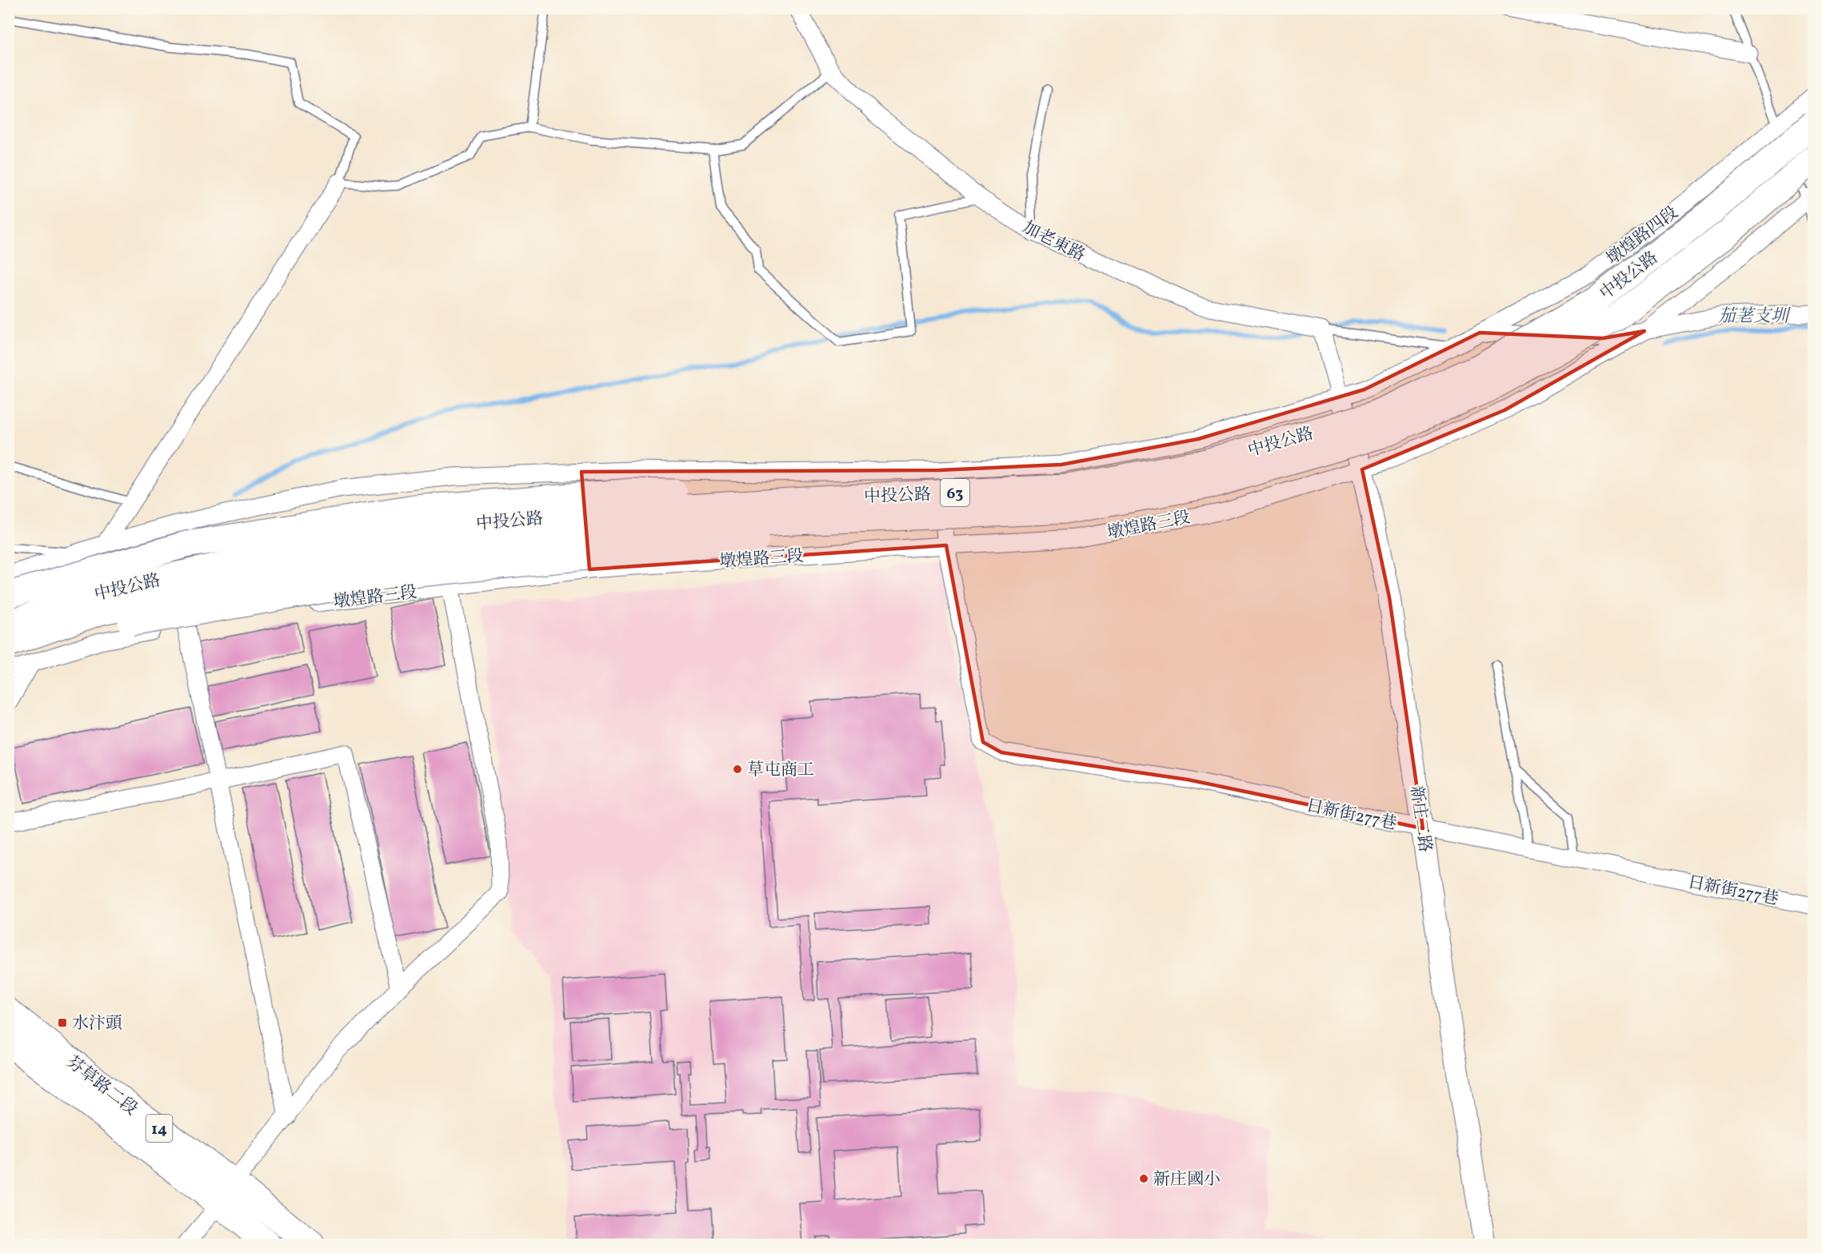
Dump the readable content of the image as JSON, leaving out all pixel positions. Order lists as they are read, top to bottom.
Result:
{
  "streets": {
    "main road": [
      "中投公路",
      "63",
      "芬草路二段",
      "14"
    ],
    "street": [
      "墩煌路四段",
      "加老東路",
      "墩煌路三段",
      "日新街277巷",
      "新庄二路"
    ]
  },
  "crossings": [
    ["墩煌路三段", "日新街277巷"],
    ["墩煌路三段", "新庄二路"],
    ["日新街277巷", "新庄二路"]
  ],
  "water": ["茄荖支圳"],
  "places": {
    "other": ["草屯商工", "新庄國小"],
    "transit": ["水汴頭"]
  }
}
